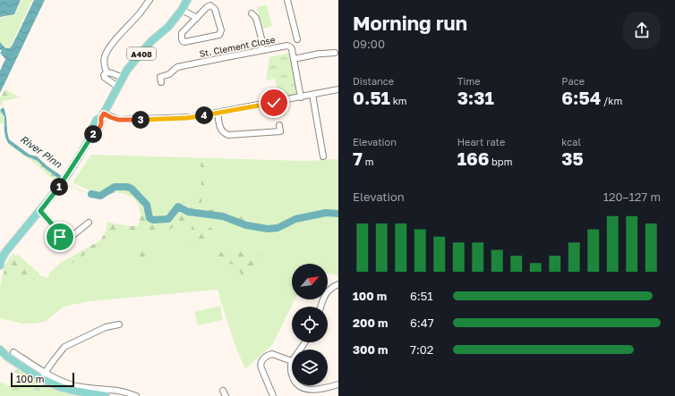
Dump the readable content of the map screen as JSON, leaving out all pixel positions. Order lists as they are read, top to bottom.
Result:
{
  "streets": {
    "main road": ["A408"],
    "street": ["St. Clement Close"]
  },
  "water": ["River Pinn"],
  "scale_bar": "100 m",
  "north": "top right",
  "page": {
    "heading": ["Morning run", "09:00"],
    "stats": [
      ["Distance", "0.51 km"],
      ["Time", "3:31"],
      ["Pace", "6:54 /km"],
      ["Elevation", "7 m"],
      ["Heart rate", "166 bpm"],
      ["kcal", "35"]
    ],
    "pins": [
      "4",
      "3",
      "2",
      "1"
    ],
    "chart": ["Elevation", "120–127 m"],
    "list": [
      {
        "name": "100 m",
        "note": "6:51"
      },
      {
        "name": "200 m",
        "note": "6:47"
      },
      {
        "name": "300 m",
        "note": "7:02"
      }
    ],
    "scale": "100 m"
  }
}
